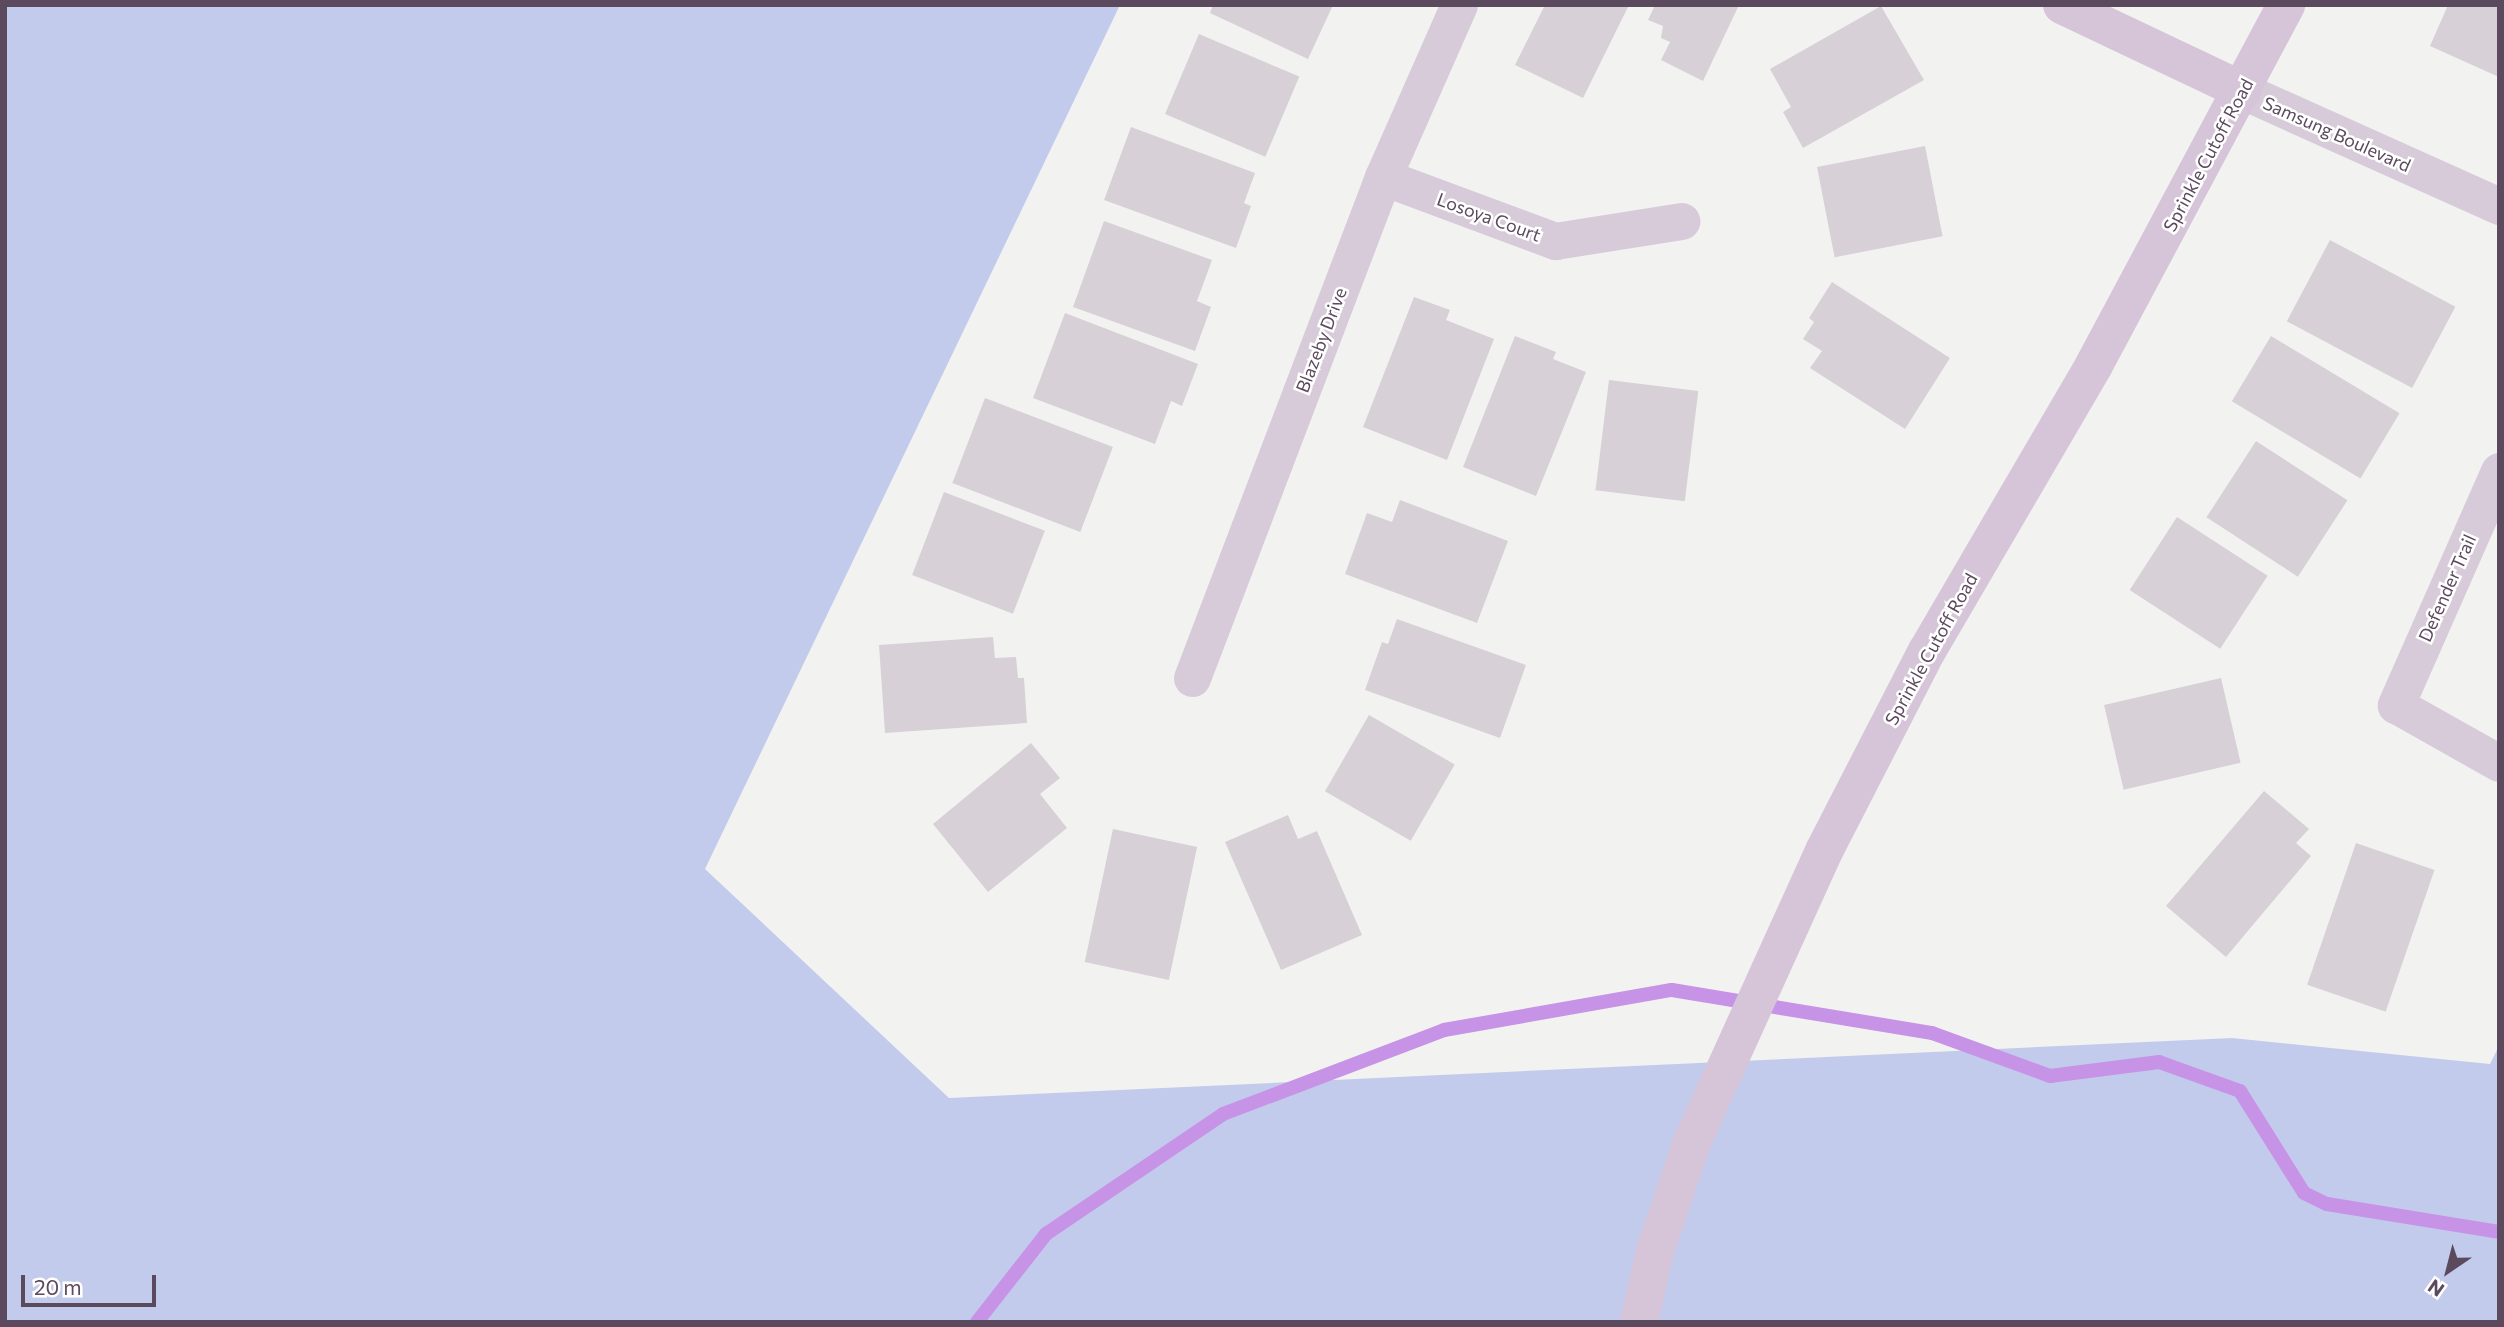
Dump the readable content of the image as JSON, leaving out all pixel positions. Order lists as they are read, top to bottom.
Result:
{
  "streets": {
    "street": [
      "Samsung Boulevard",
      "Sprinkle Cutoff Road",
      "Losoya Court",
      "Blazeby Drive",
      "Defender Trail"
    ]
  },
  "crossings": [
    ["Samsung Boulevard", "Sprinkle Cutoff Road"],
    ["Losoya Court", "Blazeby Drive"]
  ],
  "scale_bar": "20 m",
  "north": "bottom left"
}
